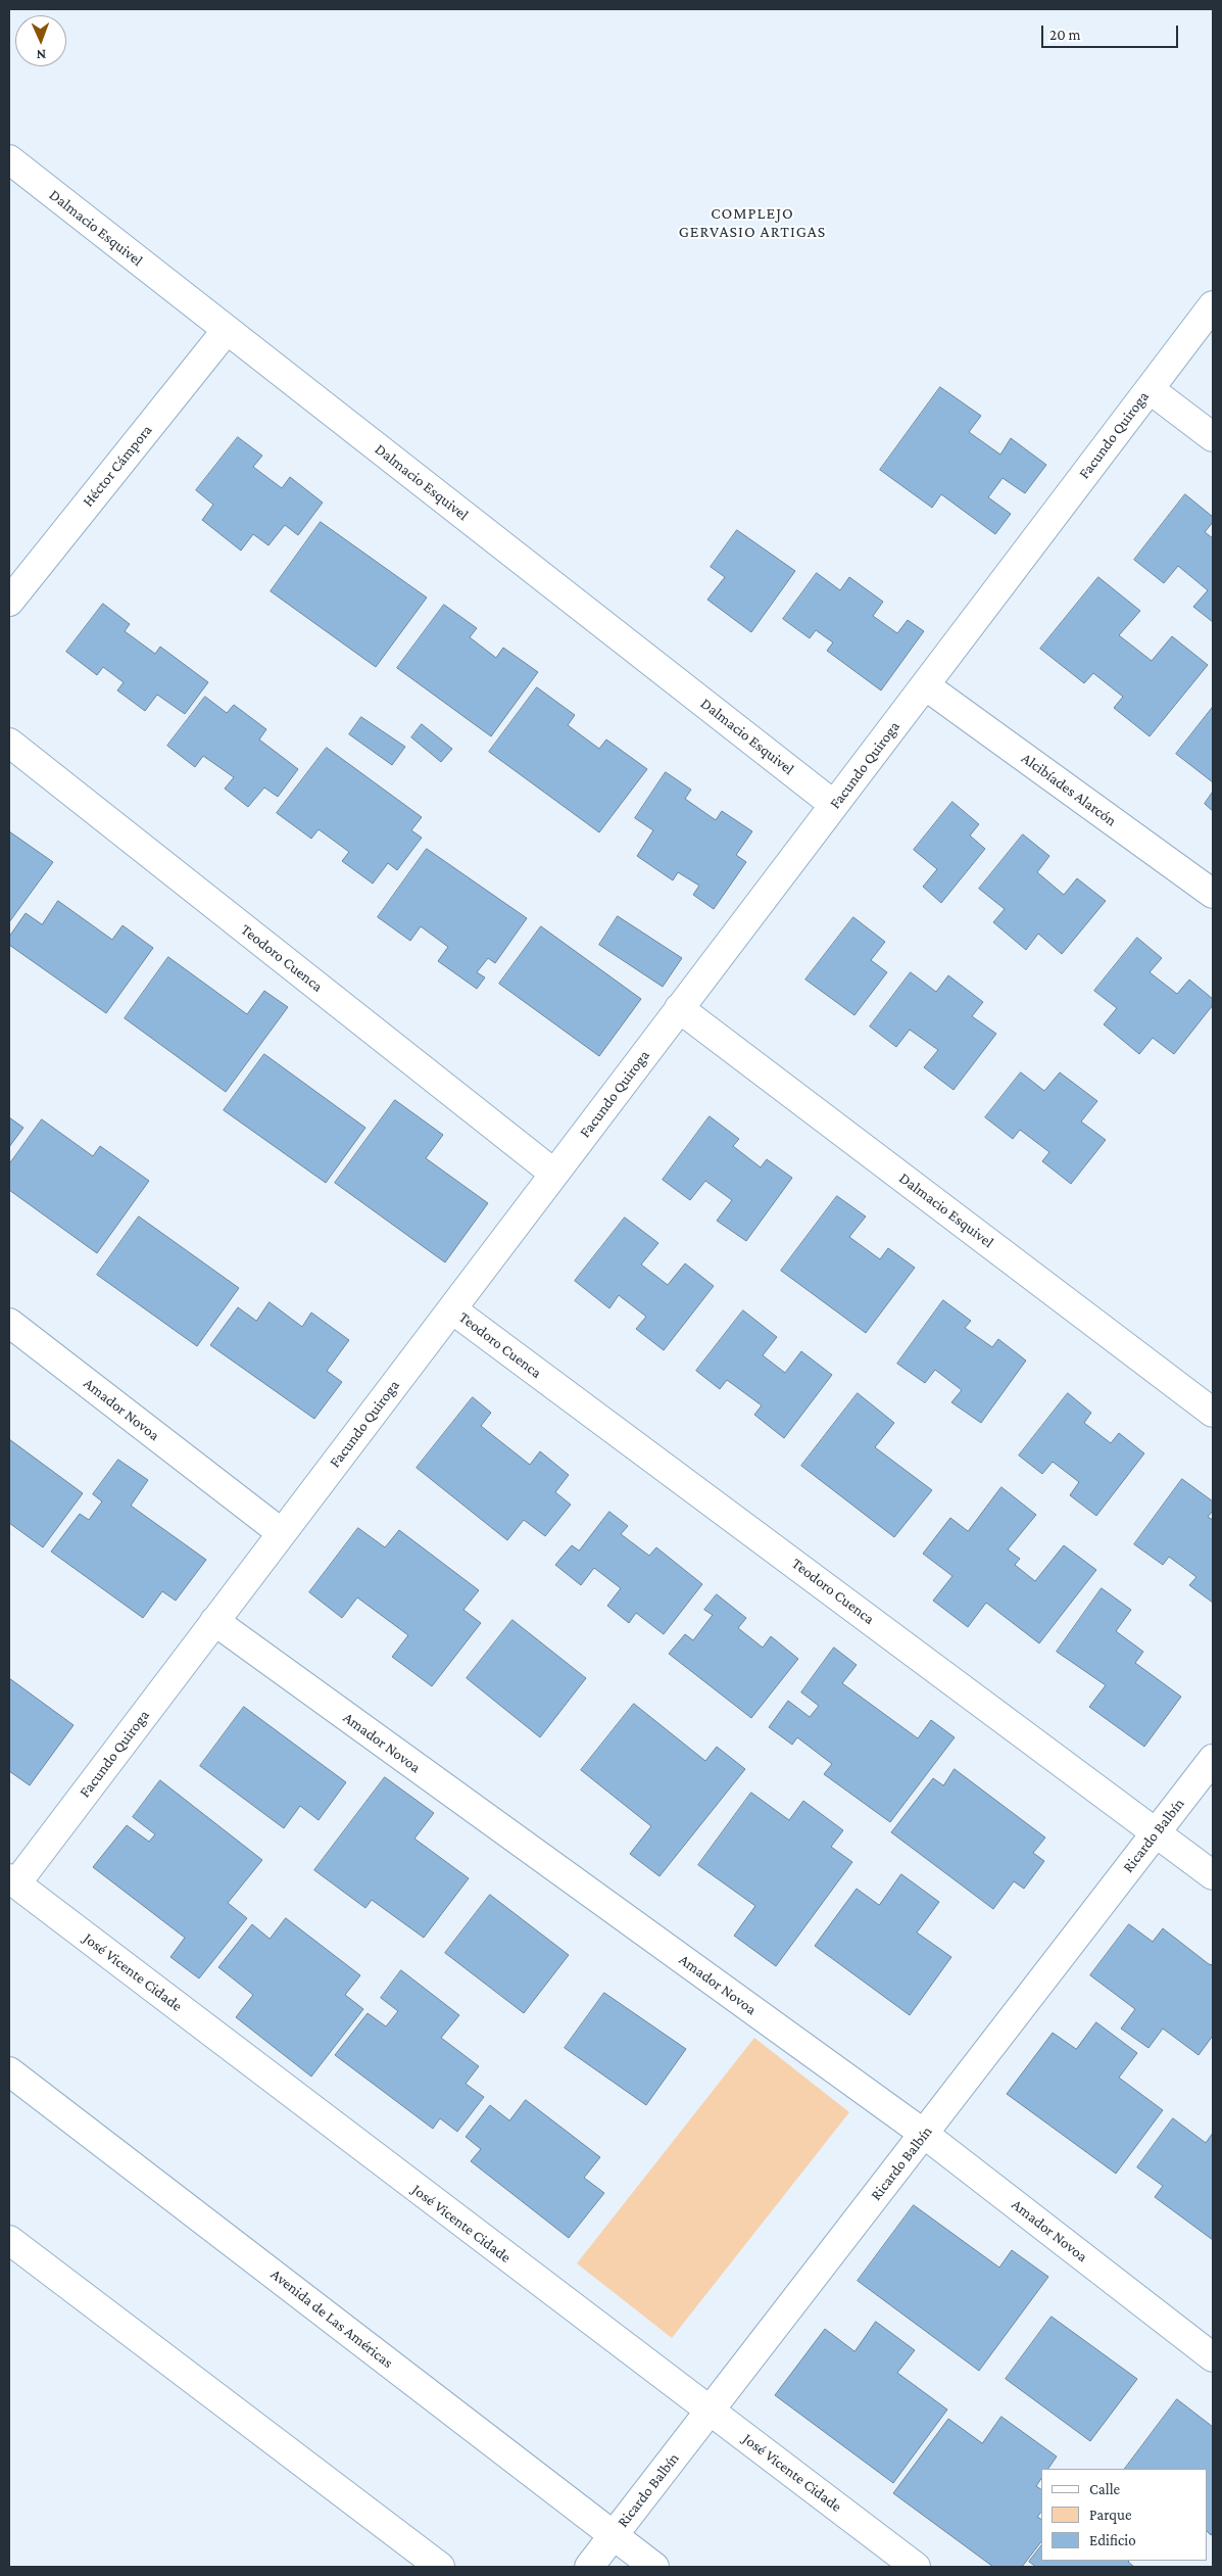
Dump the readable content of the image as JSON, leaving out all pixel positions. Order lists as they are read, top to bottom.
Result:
{
  "streets": {
    "street": [
      "Dalmacio Esquivel",
      "Facundo Quiroga",
      "Héctor Cámpora",
      "Alcibíades Alarcón",
      "Teodoro Cuenca",
      "Amador Novoa",
      "Ricardo Balbín",
      "José Vicente Cidade",
      "Avenida de Las Américas"
    ]
  },
  "crossings": [
    ["Dalmacio Esquivel", "Facundo Quiroga"],
    ["Dalmacio Esquivel", "Héctor Cámpora"],
    ["Facundo Quiroga", "Alcibíades Alarcón"],
    ["Facundo Quiroga", "Teodoro Cuenca"],
    ["Facundo Quiroga", "Amador Novoa"],
    ["Facundo Quiroga", "José Vicente Cidade"],
    ["Teodoro Cuenca", "Ricardo Balbín"],
    ["Amador Novoa", "Ricardo Balbín"],
    ["Ricardo Balbín", "José Vicente Cidade"],
    ["Ricardo Balbín", "Avenida de Las Américas"]
  ],
  "districts": ["COMPLEJO GERVASIO ARTIGAS"],
  "legend": ["Calle", "Parque", "Edificio"],
  "scale_bar": "20 m",
  "north": "bottom"
}
